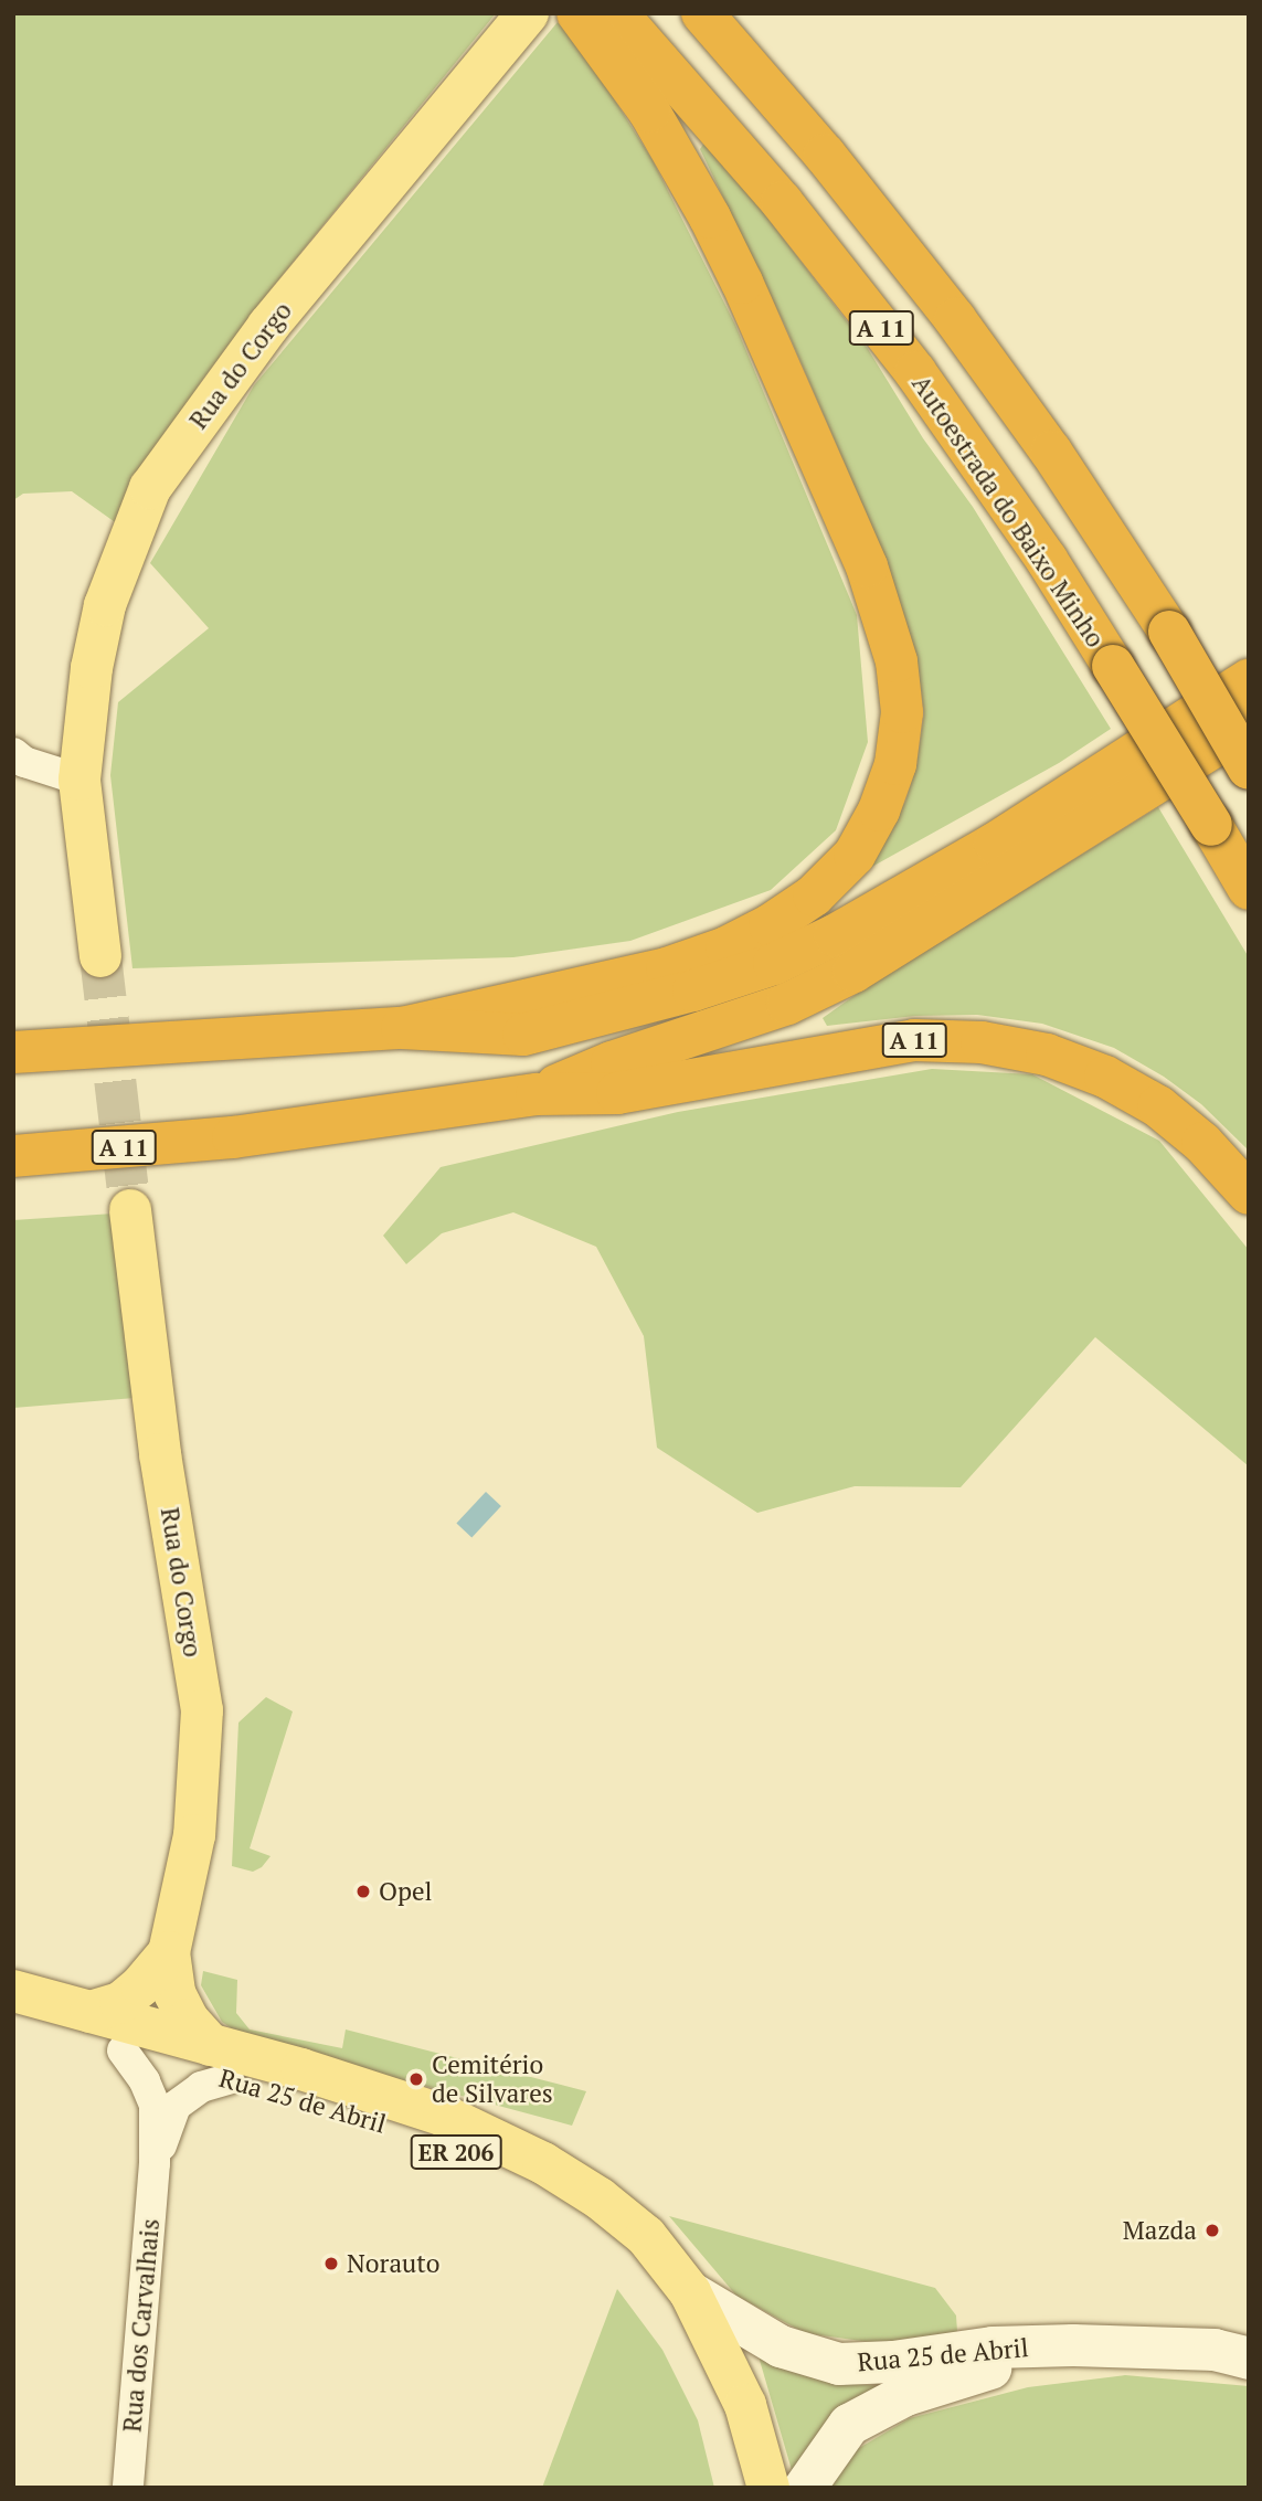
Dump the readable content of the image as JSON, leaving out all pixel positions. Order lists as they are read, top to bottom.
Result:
{
  "streets": {
    "highway": ["A 11", "Autoestrada do Baixo Minho"],
    "main road": ["Rua do Corgo", "Rua 25 de Abril", "ER 206"],
    "street": ["Rua dos Carvalhais"]
  },
  "crossings": [
    ["Rua do Corgo", "Rua 25 de Abril"],
    ["Rua do Corgo", "Rua dos Carvalhais"],
    ["Rua 25 de Abril", "Rua dos Carvalhais"]
  ],
  "places": [
    "Opel",
    "Cemitério de Silvares",
    "Mazda",
    "Norauto"
  ]
}
